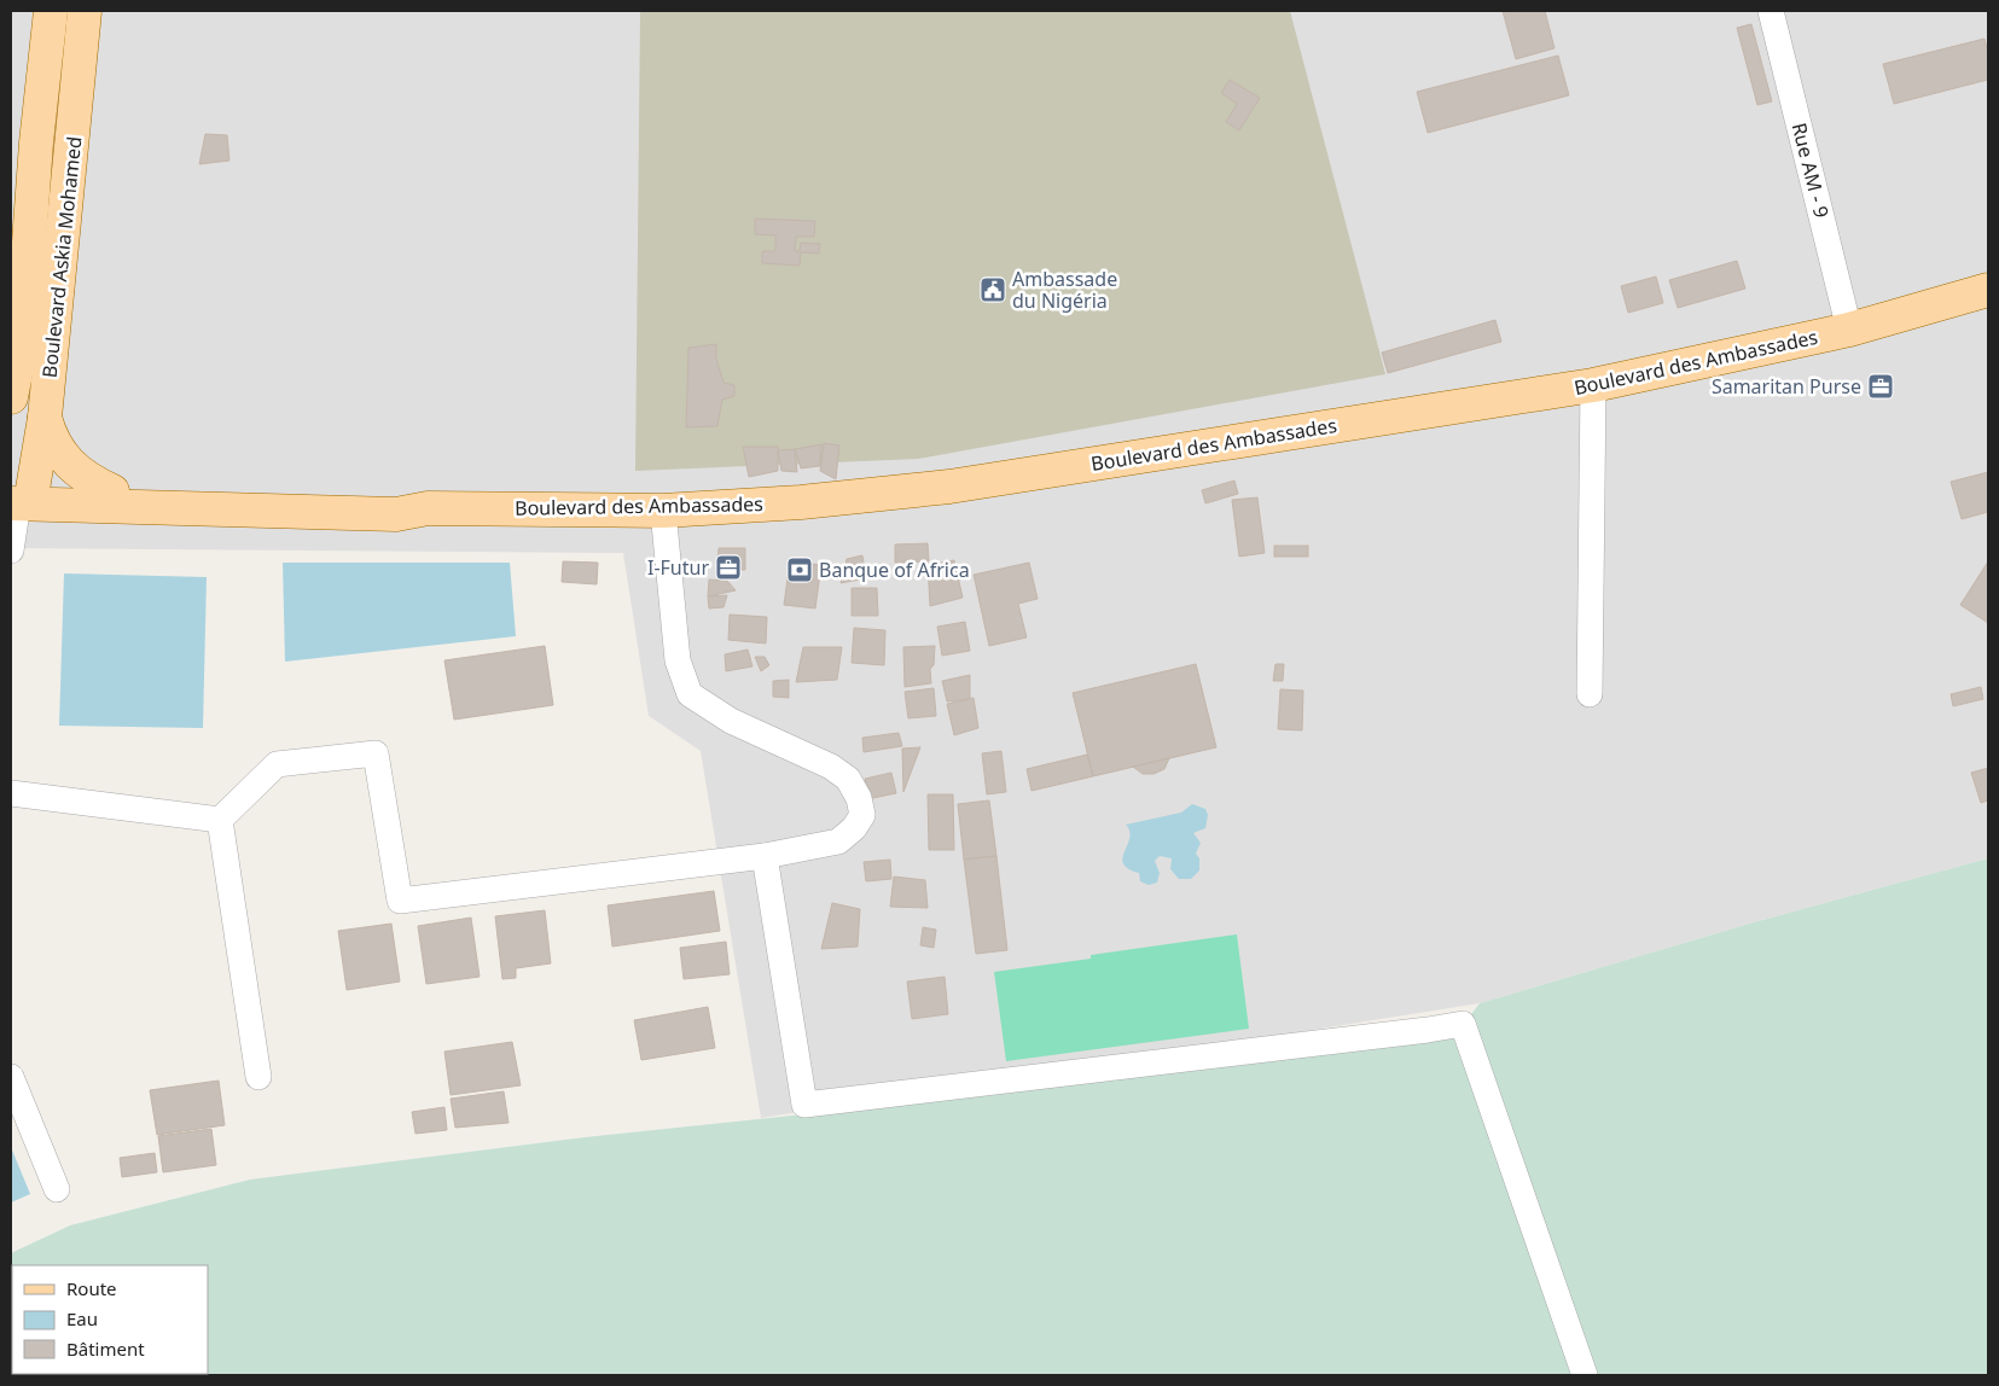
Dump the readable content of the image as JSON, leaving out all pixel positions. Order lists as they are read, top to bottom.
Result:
{
  "streets": {
    "main road": ["Boulevard Askia Mohamed", "Boulevard des Ambassades"],
    "street": ["Rue AM - 9"]
  },
  "crossings": [
    ["Rue AM - 9", "Boulevard des Ambassades"],
    ["Boulevard Askia Mohamed", "Boulevard des Ambassades"]
  ],
  "places": {
    "public building": ["Ambassade du Nigéria"],
    "office": ["Samaritan Purse", "I-Futur"],
    "bank": ["Banque of Africa"]
  },
  "legend": ["Route", "Eau", "Bâtiment"]
}
